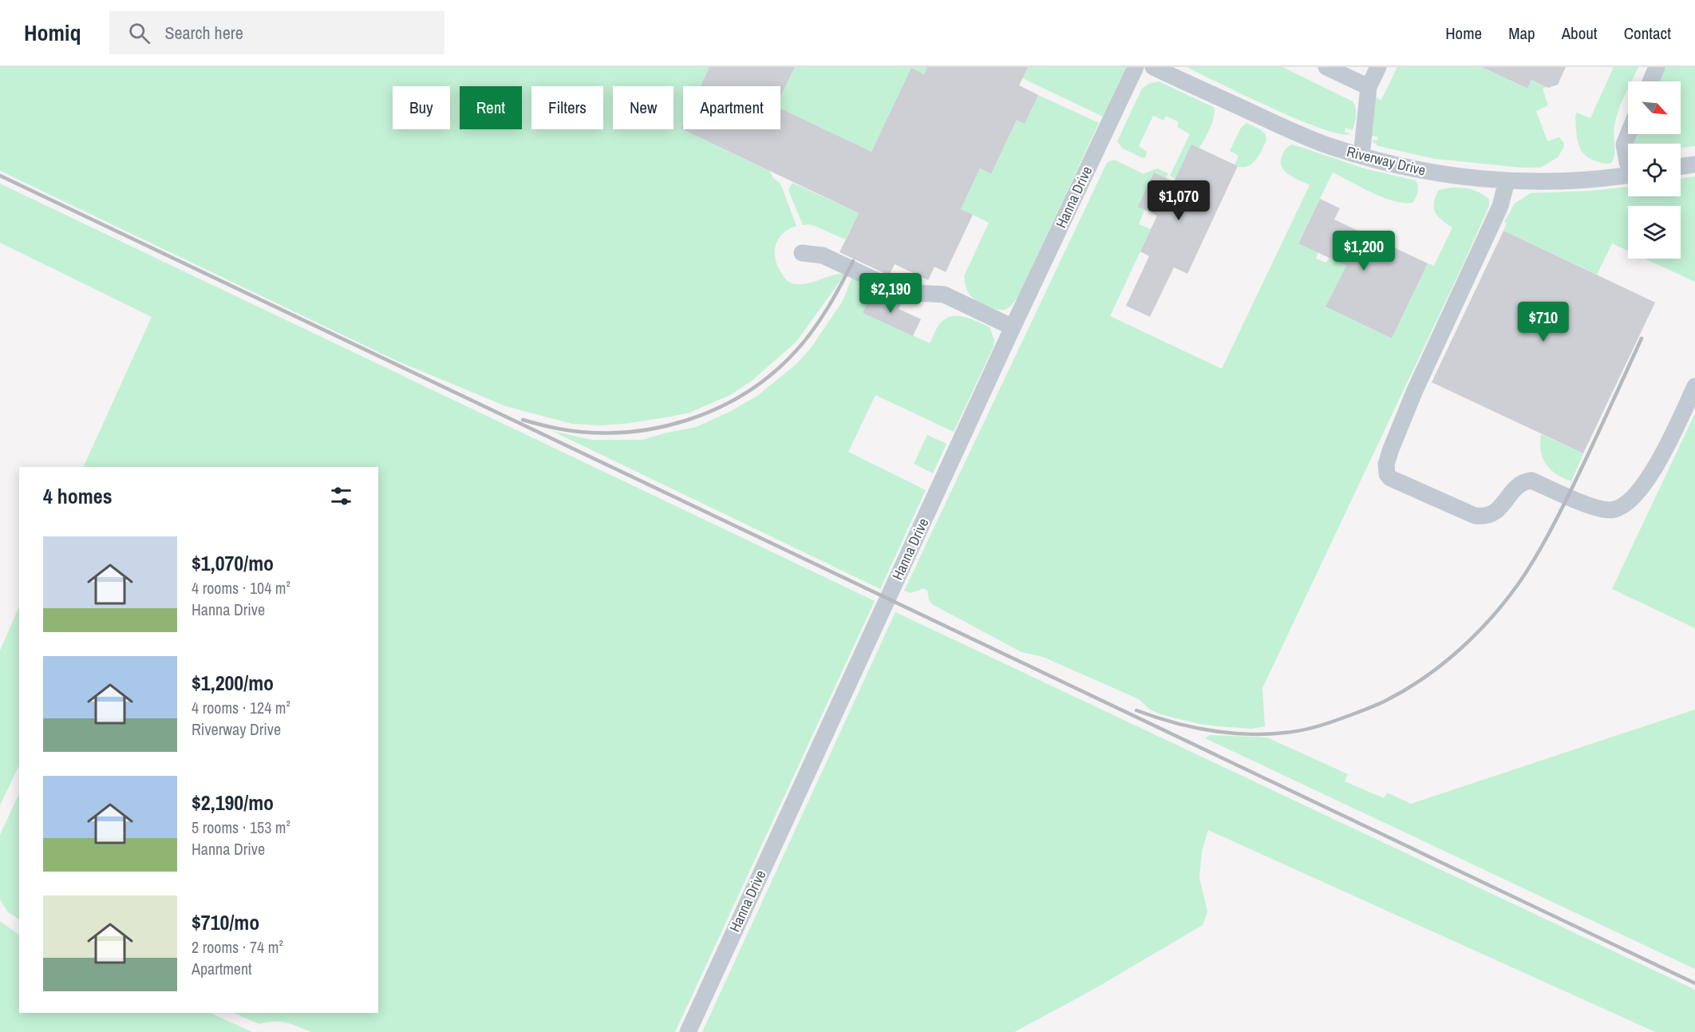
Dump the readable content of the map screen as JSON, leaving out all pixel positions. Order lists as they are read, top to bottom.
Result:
{
  "streets": {
    "street": ["Riverway Drive", "Hanna Drive"]
  },
  "north": "bottom right",
  "page": {
    "header": "Homiq",
    "search": "Search here",
    "nav": [
      "Home",
      "Map",
      "About",
      "Contact"
    ],
    "chip": [
      "Buy",
      "Rent",
      "Filters",
      "New",
      "Apartment"
    ],
    "price": [
      "$1,070",
      "$1,200",
      "$2,190",
      "$710"
    ],
    "heading": "4 homes",
    "list": [
      {
        "name": "$1,070/mo",
        "note": "4 rooms · 104 m² · Hanna Drive"
      },
      {
        "name": "$1,200/mo",
        "note": "4 rooms · 124 m² · Riverway Drive"
      },
      {
        "name": "$2,190/mo",
        "note": "5 rooms · 153 m² · Hanna Drive"
      },
      {
        "name": "$710/mo",
        "note": "2 rooms · 74 m² · Apartment"
      }
    ]
  }
}
